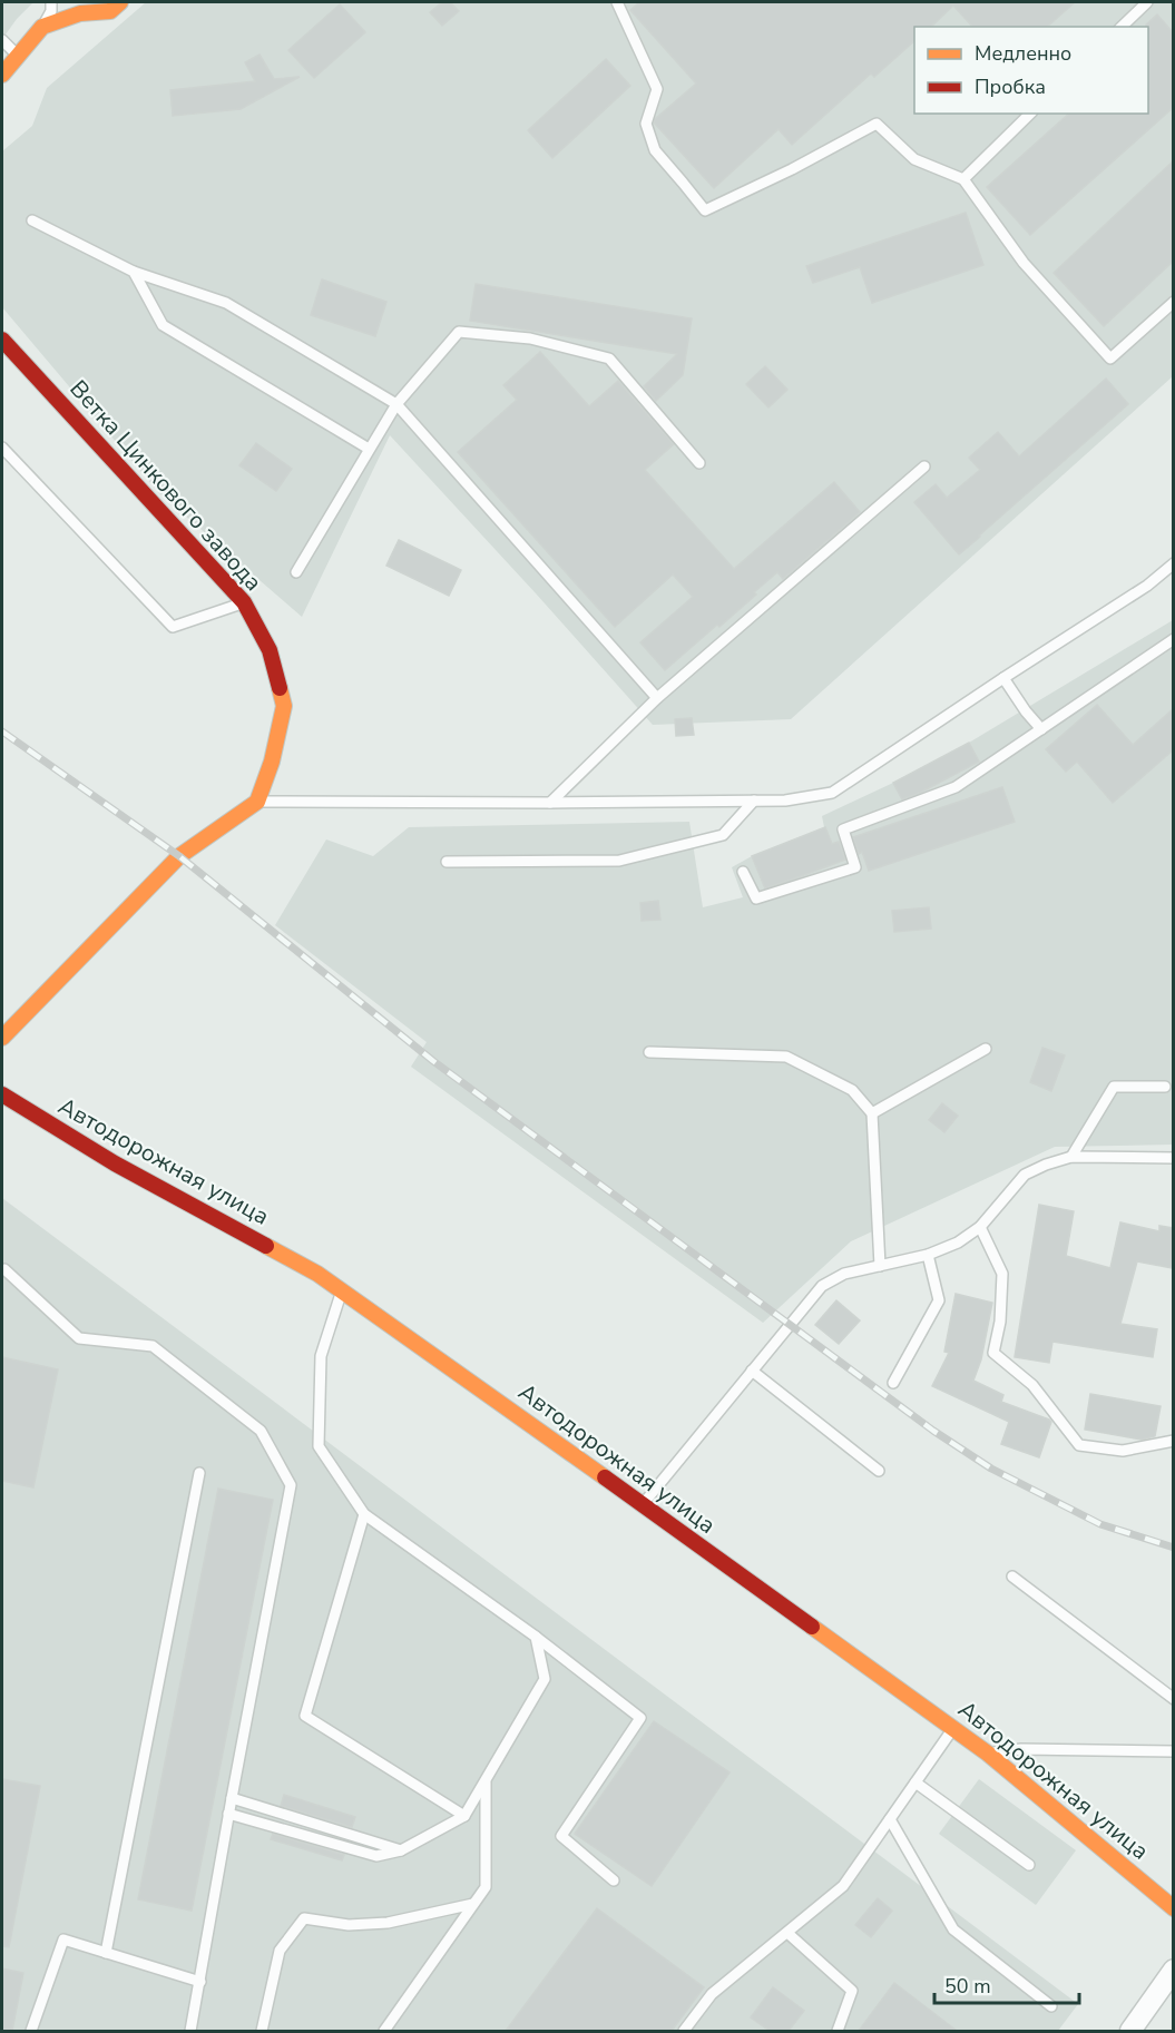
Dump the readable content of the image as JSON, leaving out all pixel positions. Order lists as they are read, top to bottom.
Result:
{
  "streets": {
    "street": ["Ветка Цинкового завода", "Автодорожная улица"]
  },
  "legend": ["Медленно", "Пробка"],
  "scale_bar": "50 m"
}
